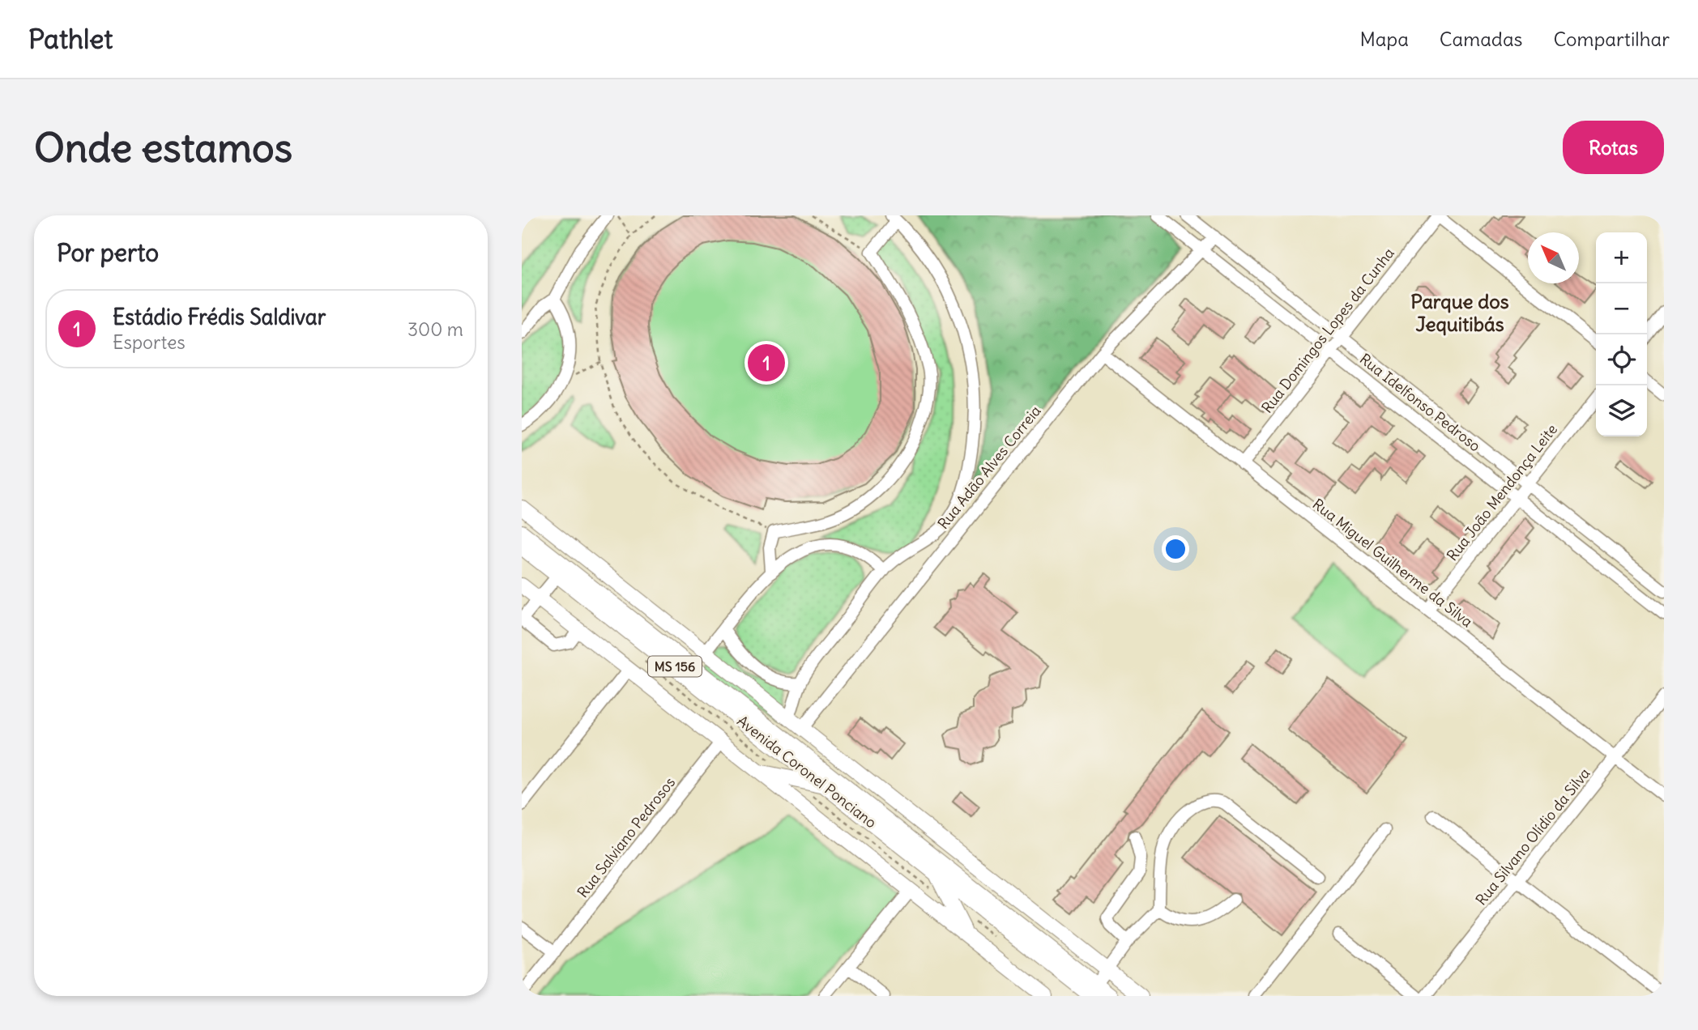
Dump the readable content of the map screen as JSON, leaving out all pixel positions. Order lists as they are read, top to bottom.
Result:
{
  "streets": {
    "main road": ["MS 156", "Avenida Coronel Ponciano"],
    "street": [
      "Rua Domingos Lopes da Cunha",
      "Rua Idelfonso Pedroso",
      "Rua Adão Alves Correia",
      "Rua João Mendonça Leite",
      "Rua Miguel Guilherme da Silva",
      "Rua Silvano Olídio da Silva",
      "Rua Salviano Pedrosos"
    ]
  },
  "crossings": [
    ["Rua Domingos Lopes da Cunha", "Rua Idelfonso Pedroso"],
    ["Rua Domingos Lopes da Cunha", "Rua Miguel Guilherme da Silva"],
    ["Rua Idelfonso Pedroso", "Rua Adão Alves Correia"],
    ["Rua Idelfonso Pedroso", "Rua João Mendonça Leite"],
    ["Rua Adão Alves Correia", "Rua Miguel Guilherme da Silva"],
    ["Rua João Mendonça Leite", "Rua Miguel Guilherme da Silva"],
    ["Rua Miguel Guilherme da Silva", "Rua Silvano Olídio da Silva"]
  ],
  "districts": ["Parque dos Jequitibás"],
  "north": "top left",
  "page": {
    "header": "Pathlet",
    "nav": ["Mapa", "Camadas", "Compartilhar"],
    "buttons": "Rotas",
    "title": "Onde estamos",
    "heading": "Por perto",
    "map_buttons": ["+", "−"],
    "list": [
      {
        "mark": "1",
        "name": "Estádio Frédis Saldivar",
        "note": "Esportes",
        "value": "300 m"
      }
    ],
    "pins": "1"
  }
}
